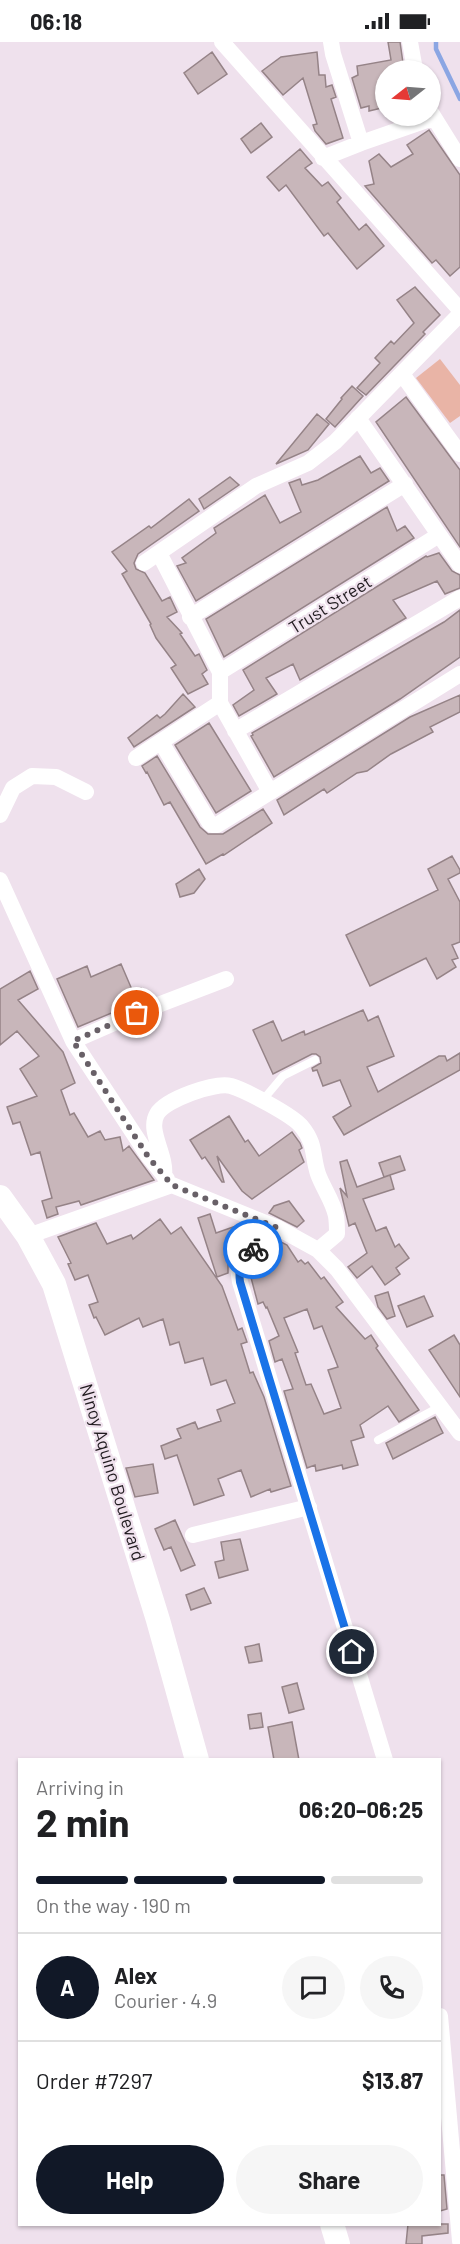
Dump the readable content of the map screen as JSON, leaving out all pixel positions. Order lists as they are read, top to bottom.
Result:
{
  "streets": {
    "main road": ["Ninoy Aquino Boulevard"],
    "street": ["Trust Street"]
  },
  "north": "left",
  "page": {
    "status": "06:18",
    "heading": ["2 min", "Arriving in", "06:20–06:25"],
    "panel": [
      "Alex",
      "Courier · 4.9",
      "Order #7297",
      "$13.87"
    ],
    "bar": "On the way · 190 m",
    "round": "A",
    "buttons": ["Help", "Share"]
  }
}
